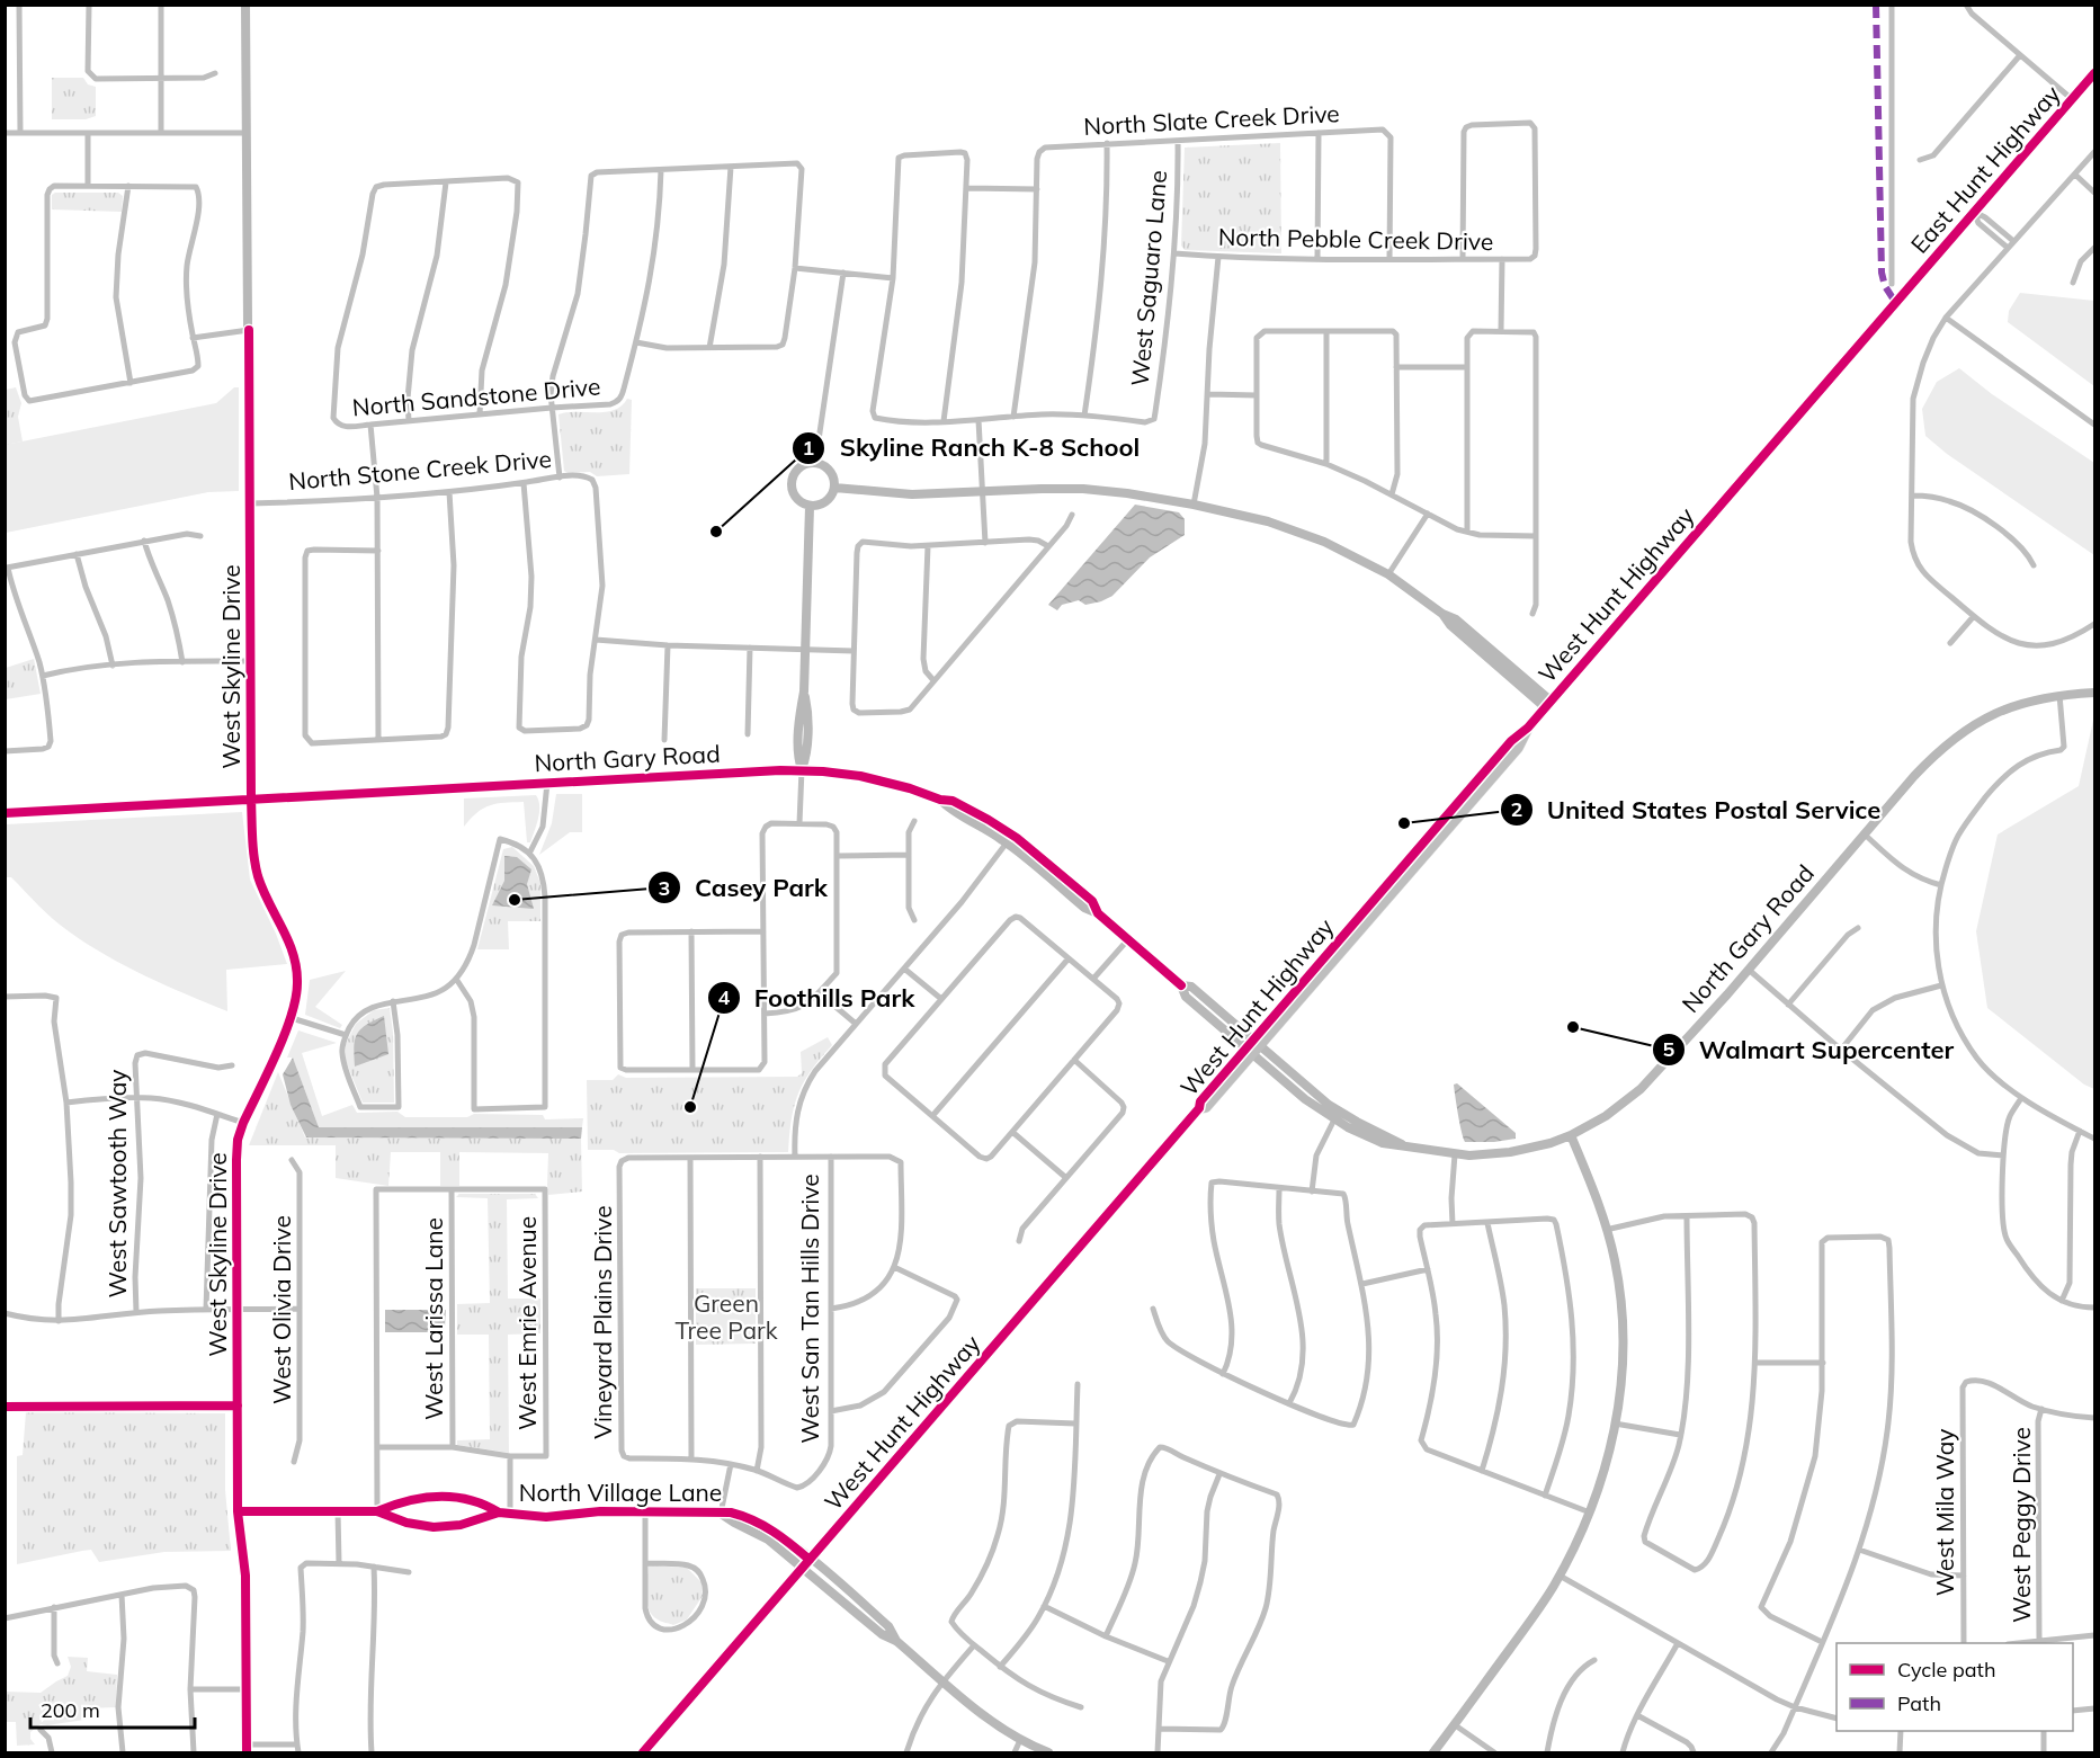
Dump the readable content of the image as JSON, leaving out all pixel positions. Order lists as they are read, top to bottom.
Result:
{
  "streets": {
    "main road": ["East Hunt Highway", "West Hunt Highway"],
    "street": [
      "North Slate Creek Drive",
      "North Pebble Creek Drive",
      "West Saguaro Lane",
      "North Sandstone Drive",
      "North Stone Creek Drive",
      "West Skyline Drive",
      "North Gary Road",
      "West Sawtooth Way",
      "West San Tan Hills Drive",
      "West Olivia Drive",
      "West Larissa Lane",
      "Vineyard Plains Drive",
      "West Emrie Avenue",
      "North Village Lane",
      "West Mila Way",
      "West Peggy Drive"
    ]
  },
  "crossings": [
    ["North Slate Creek Drive", "North Pebble Creek Drive"],
    ["North Slate Creek Drive", "West Saguaro Lane"],
    ["East Hunt Highway", "West Hunt Highway"],
    ["North Pebble Creek Drive", "West Saguaro Lane"],
    ["North Stone Creek Drive", "West Skyline Drive"],
    ["West Hunt Highway", "North Gary Road"],
    ["West Hunt Highway", "North Village Lane"],
    ["West Skyline Drive", "North Gary Road"],
    ["West Skyline Drive", "North Village Lane"],
    ["West San Tan Hills Drive", "Vineyard Plains Drive"],
    ["West Larissa Lane", "West Emrie Avenue"],
    ["West Mila Way", "West Peggy Drive"]
  ],
  "parks": ["Green Tree Park"],
  "places": [
    "Skyline Ranch K-8 School",
    "United States Postal Service",
    "Casey Park",
    "Walmart Supercenter",
    "Foothills Park"
  ],
  "legend": ["Cycle path", "Path"],
  "scale_bar": "200 m"
}
